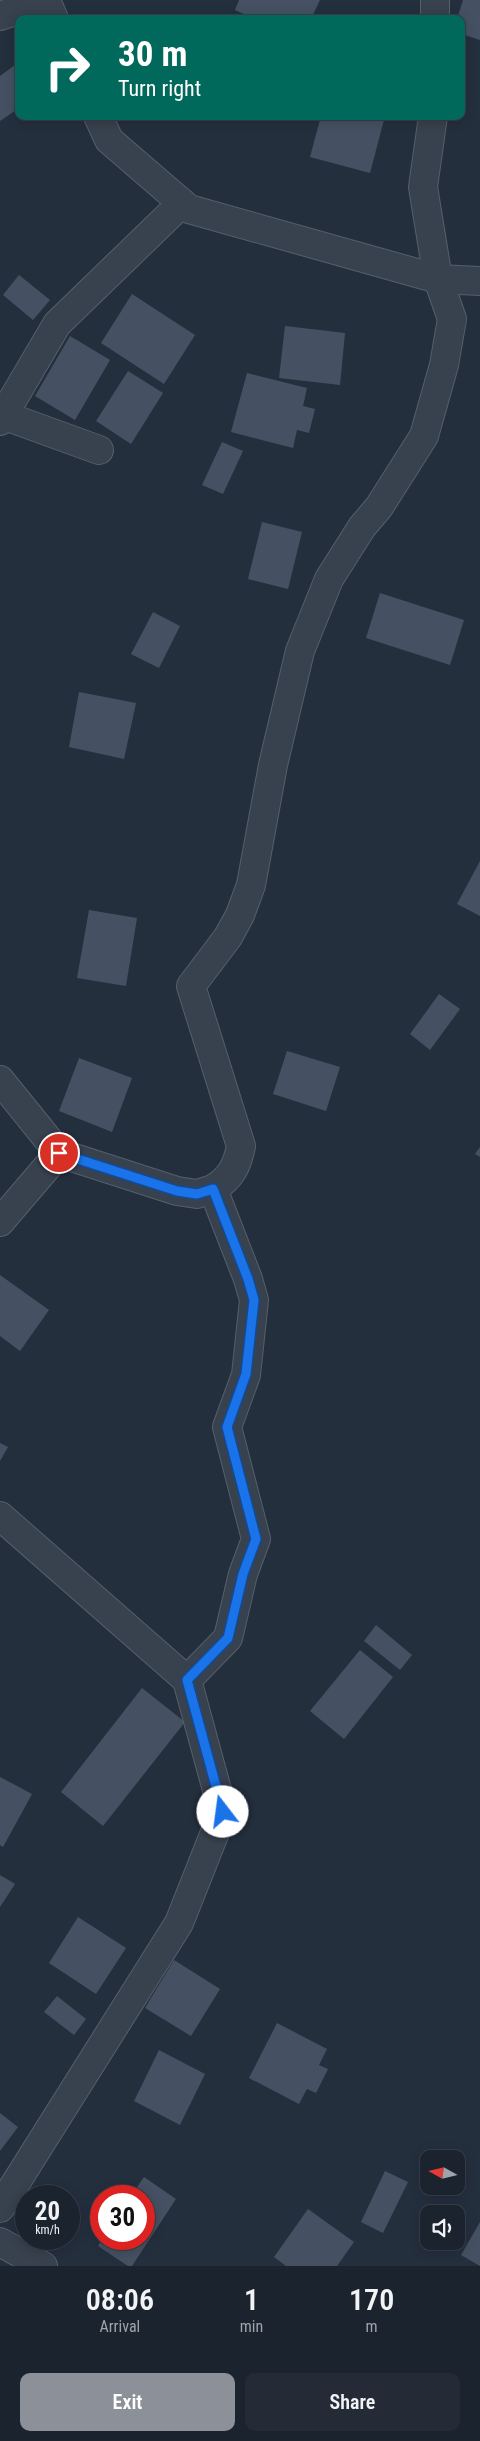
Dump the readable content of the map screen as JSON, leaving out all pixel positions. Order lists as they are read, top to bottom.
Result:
{
  "north": "left",
  "page": {
    "turn": ["30 m", "Turn right"],
    "speed": "20 km/h",
    "limit": "30",
    "eta": [
      "08:06",
      "Arrival",
      "1",
      "min",
      "170",
      "m"
    ],
    "buttons": ["Exit", "Share"]
  }
}
